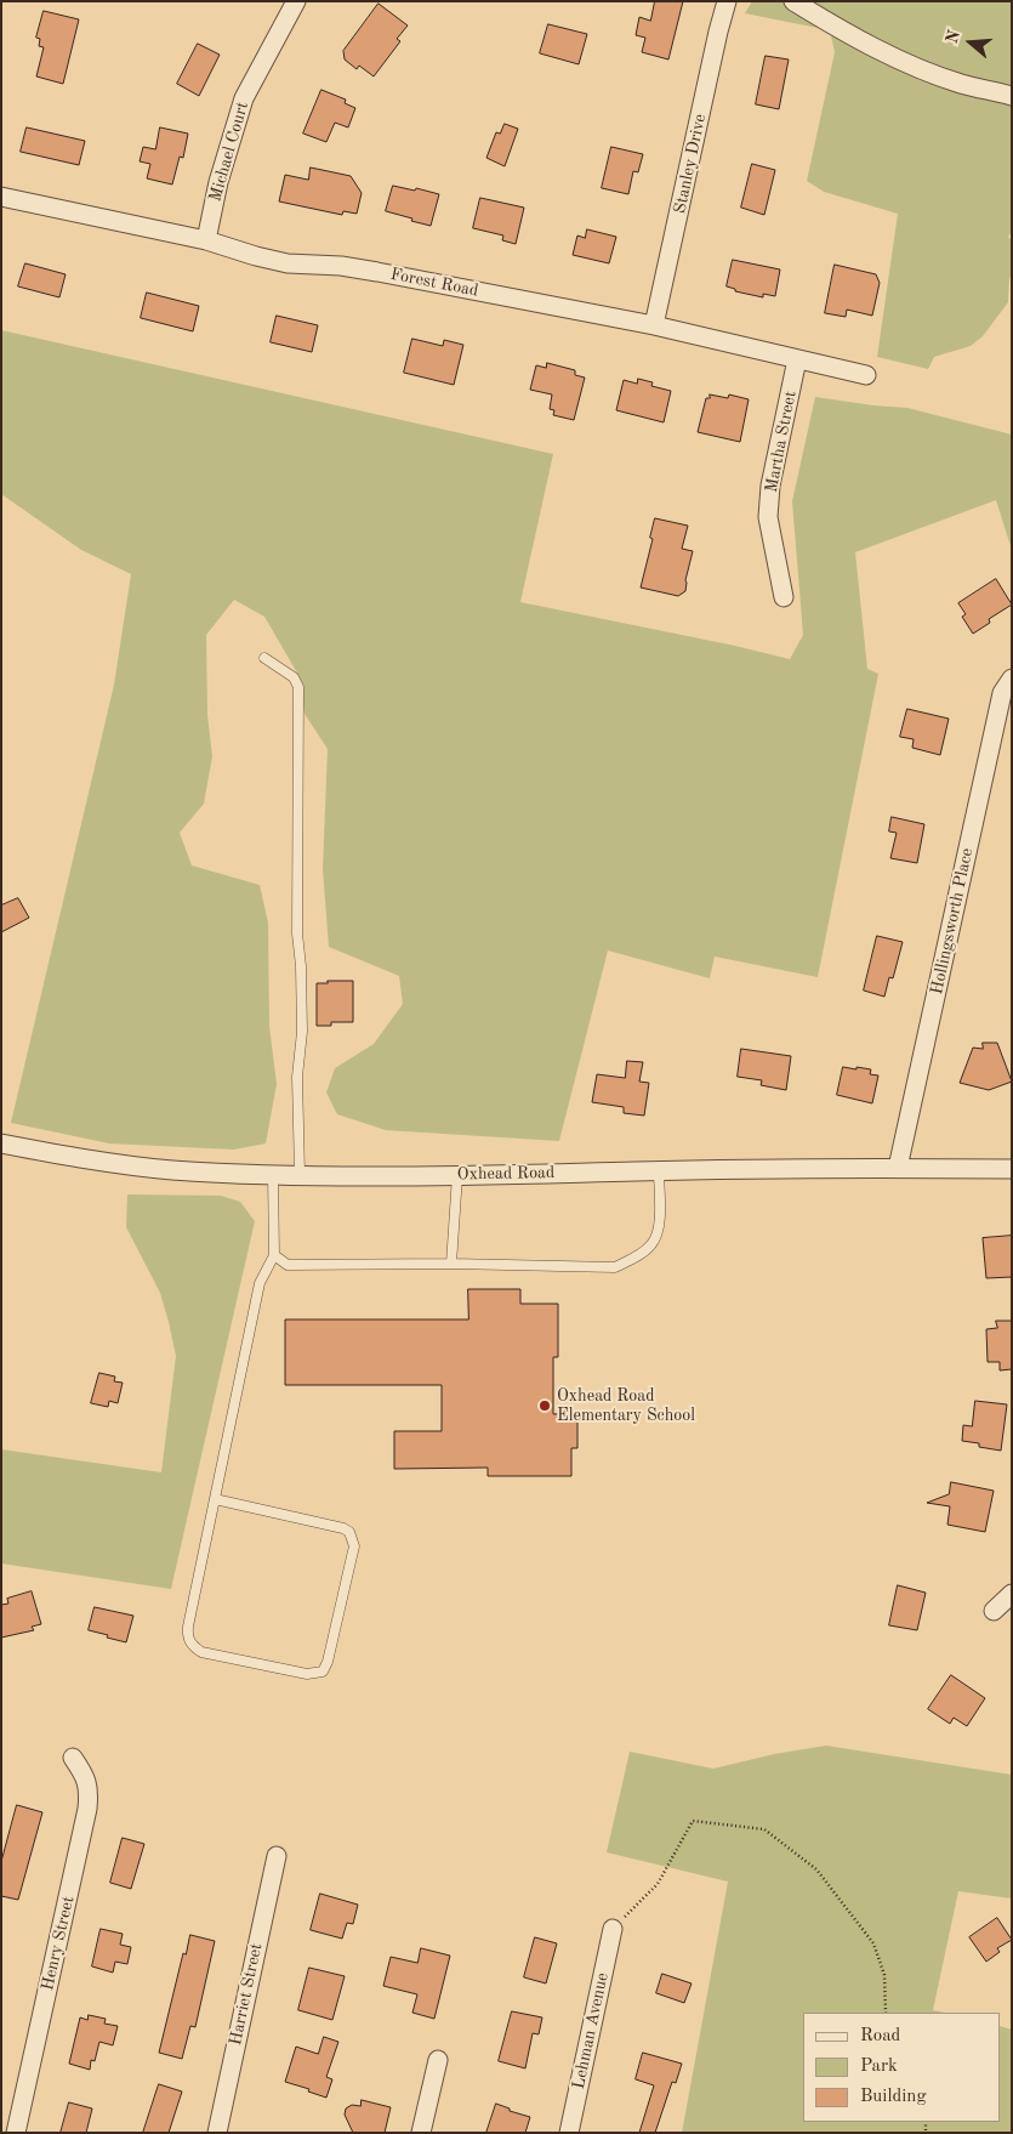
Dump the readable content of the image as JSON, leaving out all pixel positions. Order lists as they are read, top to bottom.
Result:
{
  "streets": {
    "street": [
      "Michael Court",
      "Stanley Drive",
      "Forest Road",
      "Martha Street",
      "Hollingsworth Place",
      "Oxhead Road",
      "Henry Street",
      "Harriet Street",
      "Lehman Avenue"
    ]
  },
  "crossings": [
    ["Michael Court", "Forest Road"],
    ["Stanley Drive", "Forest Road"],
    ["Forest Road", "Martha Street"],
    ["Hollingsworth Place", "Oxhead Road"]
  ],
  "places": ["Oxhead Road Elementary School"],
  "legend": ["Road", "Park", "Building"],
  "north": "left"
}
